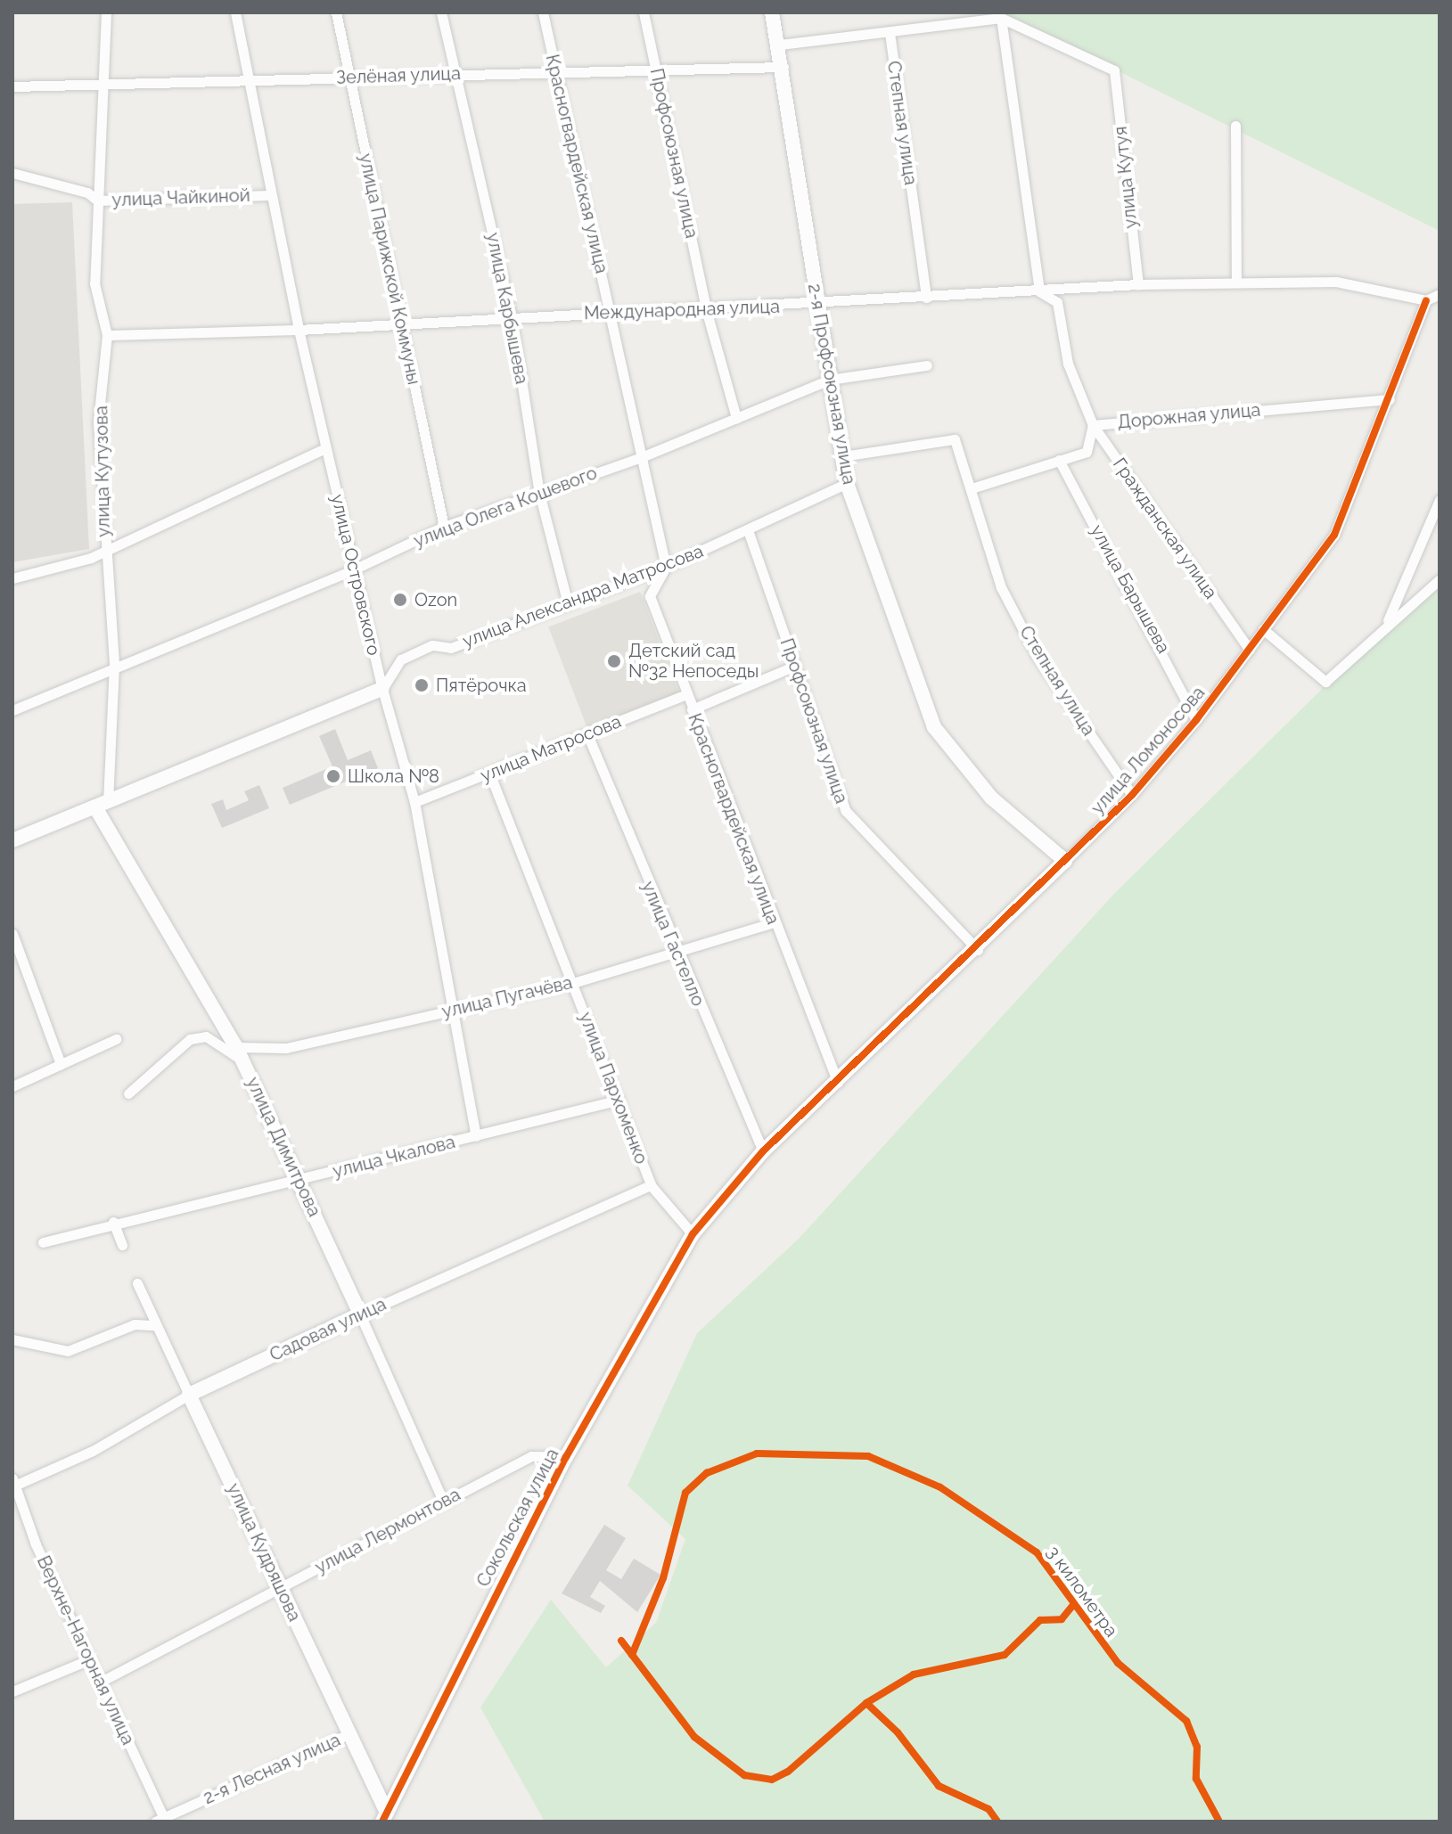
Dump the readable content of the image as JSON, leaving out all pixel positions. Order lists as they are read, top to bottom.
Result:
{
  "streets": {
    "street": [
      "Зелёная улица",
      "Степная улица",
      "Профсоюзная улица",
      "Красногвардейская улица",
      "улица Кутуя",
      "улица Чайкиной",
      "улица Парижской Коммуны",
      "улица Карбышева",
      "Международная улица",
      "2-я Профсоюзная улица",
      "Дорожная улица",
      "улица Кутузова",
      "улица Олега Кошевого",
      "Гражданская улица",
      "улица Островского",
      "улица Барышева",
      "улица Александра Матросова",
      "улица Матросова",
      "улица Ломоносова",
      "улица Гастелло",
      "улица Пугачёва",
      "улица Пархоменко",
      "улица Димитрова",
      "улица Чкалова",
      "Садовая улица",
      "Сокольская улица",
      "улица Лермонтова",
      "улица Кудряшова",
      "Верхне-Нагорная улица",
      "2-я Лесная улица"
    ],
    "cycle path": ["3 километра"]
  },
  "crossings": [
    ["Зелёная улица", "Профсоюзная улица"],
    ["Зелёная улица", "Красногвардейская улица"],
    ["Зелёная улица", "улица Парижской Коммуны"],
    ["Зелёная улица", "улица Карбышева"],
    ["Зелёная улица", "2-я Профсоюзная улица"],
    ["Зелёная улица", "улица Кутузова"],
    ["Зелёная улица", "улица Островского"],
    ["Степная улица", "Международная улица"],
    ["Степная улица", "2-я Профсоюзная улица"],
    ["Степная улица", "Дорожная улица"],
    ["Степная улица", "улица Ломоносова"],
    ["Профсоюзная улица", "Международная улица"],
    ["Профсоюзная улица", "улица Олега Кошевого"],
    ["Профсоюзная улица", "улица Александра Матросова"],
    ["Профсоюзная улица", "улица Ломоносова"],
    ["Красногвардейская улица", "Международная улица"],
    ["Красногвардейская улица", "улица Олега Кошевого"],
    ["Красногвардейская улица", "улица Александра Матросова"],
    ["Красногвардейская улица", "улица Матросова"],
    ["Красногвардейская улица", "улица Ломоносова"],
    ["Красногвардейская улица", "улица Пугачёва"],
    ["улица Кутуя", "Международная улица"],
    ["улица Чайкиной", "улица Кутузова"],
    ["улица Чайкиной", "улица Островского"],
    ["улица Парижской Коммуны", "Международная улица"],
    ["улица Парижской Коммуны", "улица Олега Кошевого"],
    ["улица Карбышева", "Международная улица"],
    ["улица Карбышева", "улица Олега Кошевого"],
    ["улица Карбышева", "улица Александра Матросова"],
    ["Международная улица", "2-я Профсоюзная улица"],
    ["Международная улица", "улица Кутузова"],
    ["Международная улица", "Гражданская улица"],
    ["Международная улица", "улица Островского"],
    ["Международная улица", "улица Ломоносова"],
    ["2-я Профсоюзная улица", "улица Олега Кошевого"],
    ["2-я Профсоюзная улица", "улица Александра Матросова"],
    ["2-я Профсоюзная улица", "улица Ломоносова"],
    ["Дорожная улица", "Гражданская улица"],
    ["Дорожная улица", "улица Барышева"],
    ["Дорожная улица", "улица Ломоносова"],
    ["улица Кутузова", "улица Олега Кошевого"],
    ["улица Кутузова", "улица Димитрова"],
    ["улица Олега Кошевого", "улица Островского"],
    ["Гражданская улица", "улица Ломоносова"],
    ["улица Островского", "улица Александра Матросова"],
    ["улица Островского", "улица Матросова"],
    ["улица Островского", "улица Пугачёва"],
    ["улица Островского", "улица Чкалова"],
    ["улица Барышева", "улица Ломоносова"],
    ["улица Матросова", "улица Гастелло"],
    ["улица Матросова", "улица Пархоменко"],
    ["улица Ломоносова", "улица Гастелло"],
    ["улица Ломоносова", "улица Пархоменко"],
    ["улица Ломоносова", "Сокольская улица"],
    ["улица Гастелло", "улица Пугачёва"],
    ["улица Пугачёва", "улица Пархоменко"],
    ["улица Пугачёва", "улица Димитрова"],
    ["улица Пархоменко", "улица Чкалова"],
    ["улица Пархоменко", "Садовая улица"],
    ["улица Пархоменко", "Сокольская улица"],
    ["улица Димитрова", "улица Чкалова"],
    ["улица Димитрова", "Садовая улица"],
    ["улица Димитрова", "улица Лермонтова"],
    ["Садовая улица", "улица Кудряшова"],
    ["Садовая улица", "Верхне-Нагорная улица"],
    ["Сокольская улица", "улица Лермонтова"],
    ["Сокольская улица", "улица Кудряшова"],
    ["улица Лермонтова", "улица Кудряшова"],
    ["улица Лермонтова", "Верхне-Нагорная улица"],
    ["улица Кудряшова", "2-я Лесная улица"],
    ["Верхне-Нагорная улица", "2-я Лесная улица"]
  ],
  "places": [
    "Ozon",
    "Детский сад №32 Непоседы",
    "Пятёрочка",
    "Школа №8"
  ]
}
